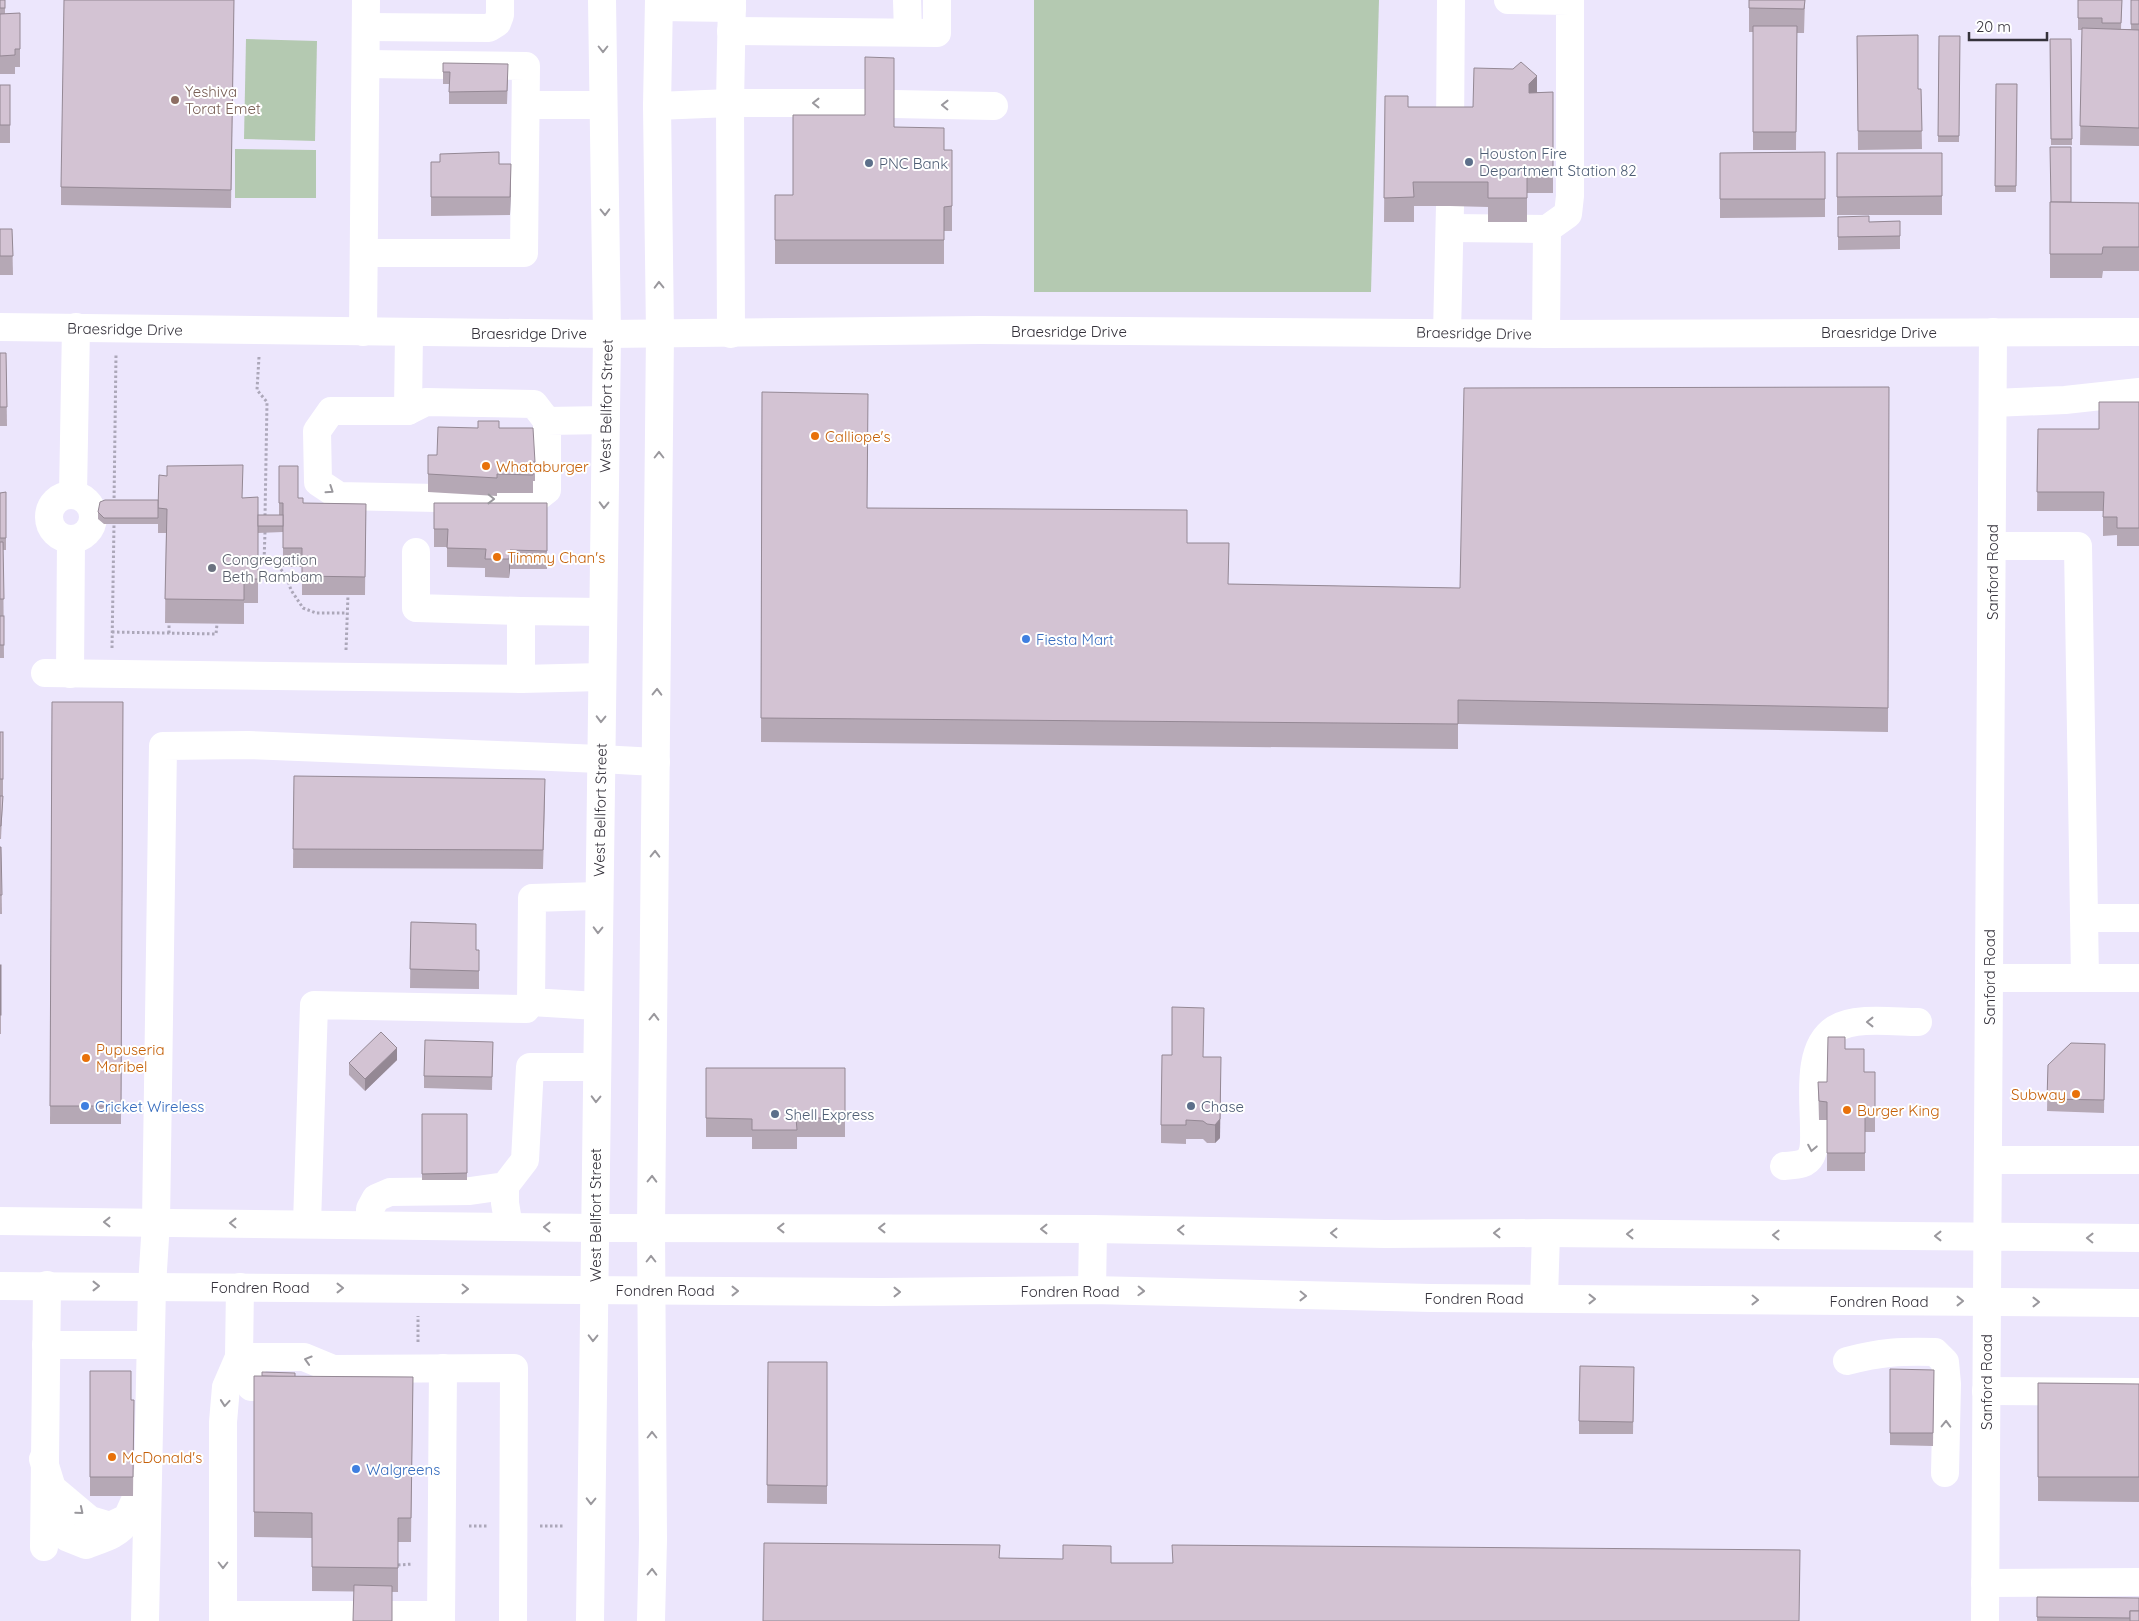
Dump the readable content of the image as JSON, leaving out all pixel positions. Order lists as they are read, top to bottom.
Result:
{
  "streets": {
    "main road": [
      "Braesridge Drive",
      "West Bellfort Street",
      "Sanford Road",
      "Fondren Road"
    ]
  },
  "crossings": [
    ["Braesridge Drive", "West Bellfort Street"],
    ["Braesridge Drive", "Sanford Road"],
    ["West Bellfort Street", "Fondren Road"],
    ["Sanford Road", "Fondren Road"]
  ],
  "places": [
    "Yeshiva Torat Emet",
    "Houston Fire Department Station 82",
    "PNC Bank",
    "Calliope's",
    "Whataburger",
    "Timmy Chan's",
    "Congregation Beth Rambam",
    "Fiesta Mart",
    "Pupuseria Maribel",
    "Subway",
    "Cricket Wireless",
    "Chase",
    "Burger King",
    "Shell Express",
    "McDonald's",
    "Walgreens"
  ],
  "scale_bar": "20 m"
}
